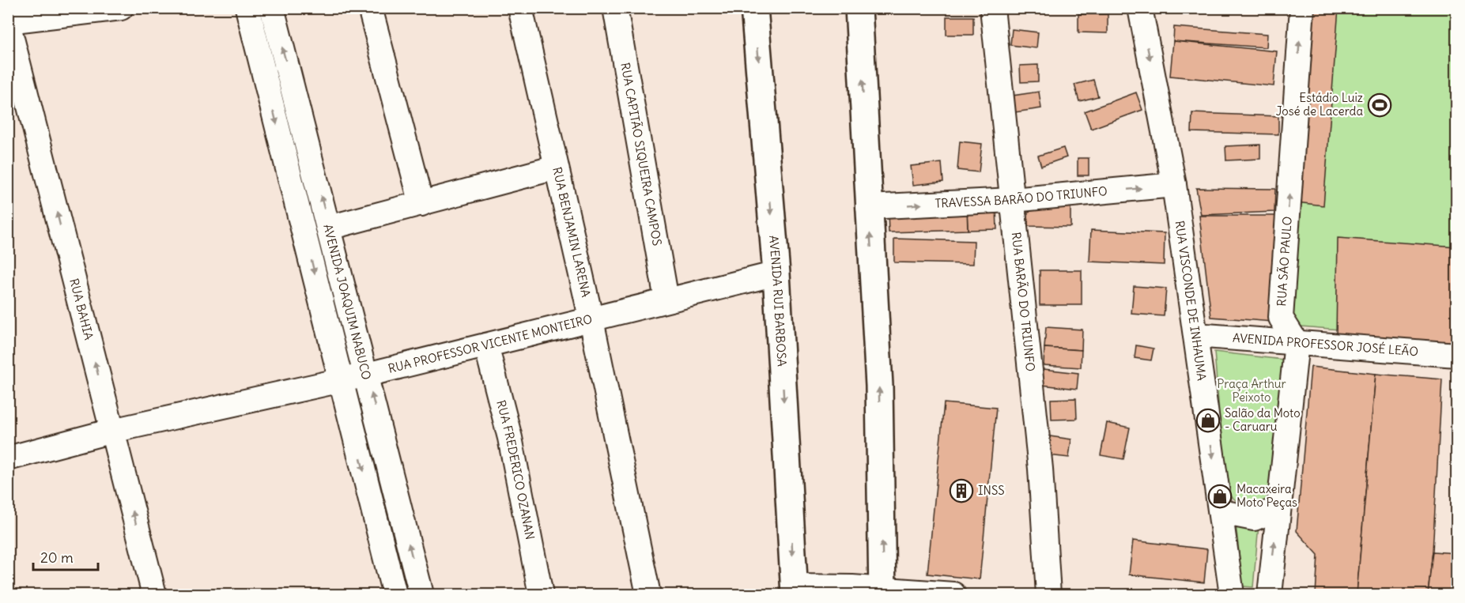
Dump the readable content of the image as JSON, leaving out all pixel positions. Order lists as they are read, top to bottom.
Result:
{
  "streets": {
    "main road": ["AVENIDA RUI BARBOSA"],
    "street": [
      "RUA CAPITÃO SIQUEIRA CAMPOS",
      "TRAVESSA BARÃO DO TRIUNFO",
      "RUA BENJAMIN LARENA",
      "RUA SÃO PAULO",
      "AVENIDA JOAQUIM NABUCO",
      "RUA BARÃO DO TRIUNFO",
      "RUA VISCONDE DE INHAUMA",
      "RUA BAHIA",
      "RUA PROFESSOR VICENTE MONTEIRO",
      "AVENIDA PROFESSOR JOSÉ LEÃO",
      "RUA FREDERICO OZANAN"
    ]
  },
  "crossings": [
    ["RUA CAPITÃO SIQUEIRA CAMPOS", "RUA PROFESSOR VICENTE MONTEIRO"],
    ["TRAVESSA BARÃO DO TRIUNFO", "RUA BARÃO DO TRIUNFO"],
    ["TRAVESSA BARÃO DO TRIUNFO", "RUA VISCONDE DE INHAUMA"],
    ["RUA BENJAMIN LARENA", "RUA PROFESSOR VICENTE MONTEIRO"],
    ["RUA SÃO PAULO", "AVENIDA PROFESSOR JOSÉ LEÃO"],
    ["AVENIDA JOAQUIM NABUCO", "RUA PROFESSOR VICENTE MONTEIRO"],
    ["AVENIDA RUI BARBOSA", "RUA PROFESSOR VICENTE MONTEIRO"],
    ["RUA VISCONDE DE INHAUMA", "AVENIDA PROFESSOR JOSÉ LEÃO"],
    ["RUA BAHIA", "RUA PROFESSOR VICENTE MONTEIRO"],
    ["RUA PROFESSOR VICENTE MONTEIRO", "RUA FREDERICO OZANAN"]
  ],
  "one_way": ["TRAVESSA BARÃO DO TRIUNFO", "RUA SÃO PAULO", "RUA BAHIA"],
  "parks": ["Praça Arthur Peixoto"],
  "places": {
    "sports": ["Estádio Luiz José de Lacerda"],
    "shop": ["Salão da Moto - Caruaru", "Macaxeira Moto Peças"],
    "building": ["INSS"]
  },
  "scale_bar": "20 m"
}
